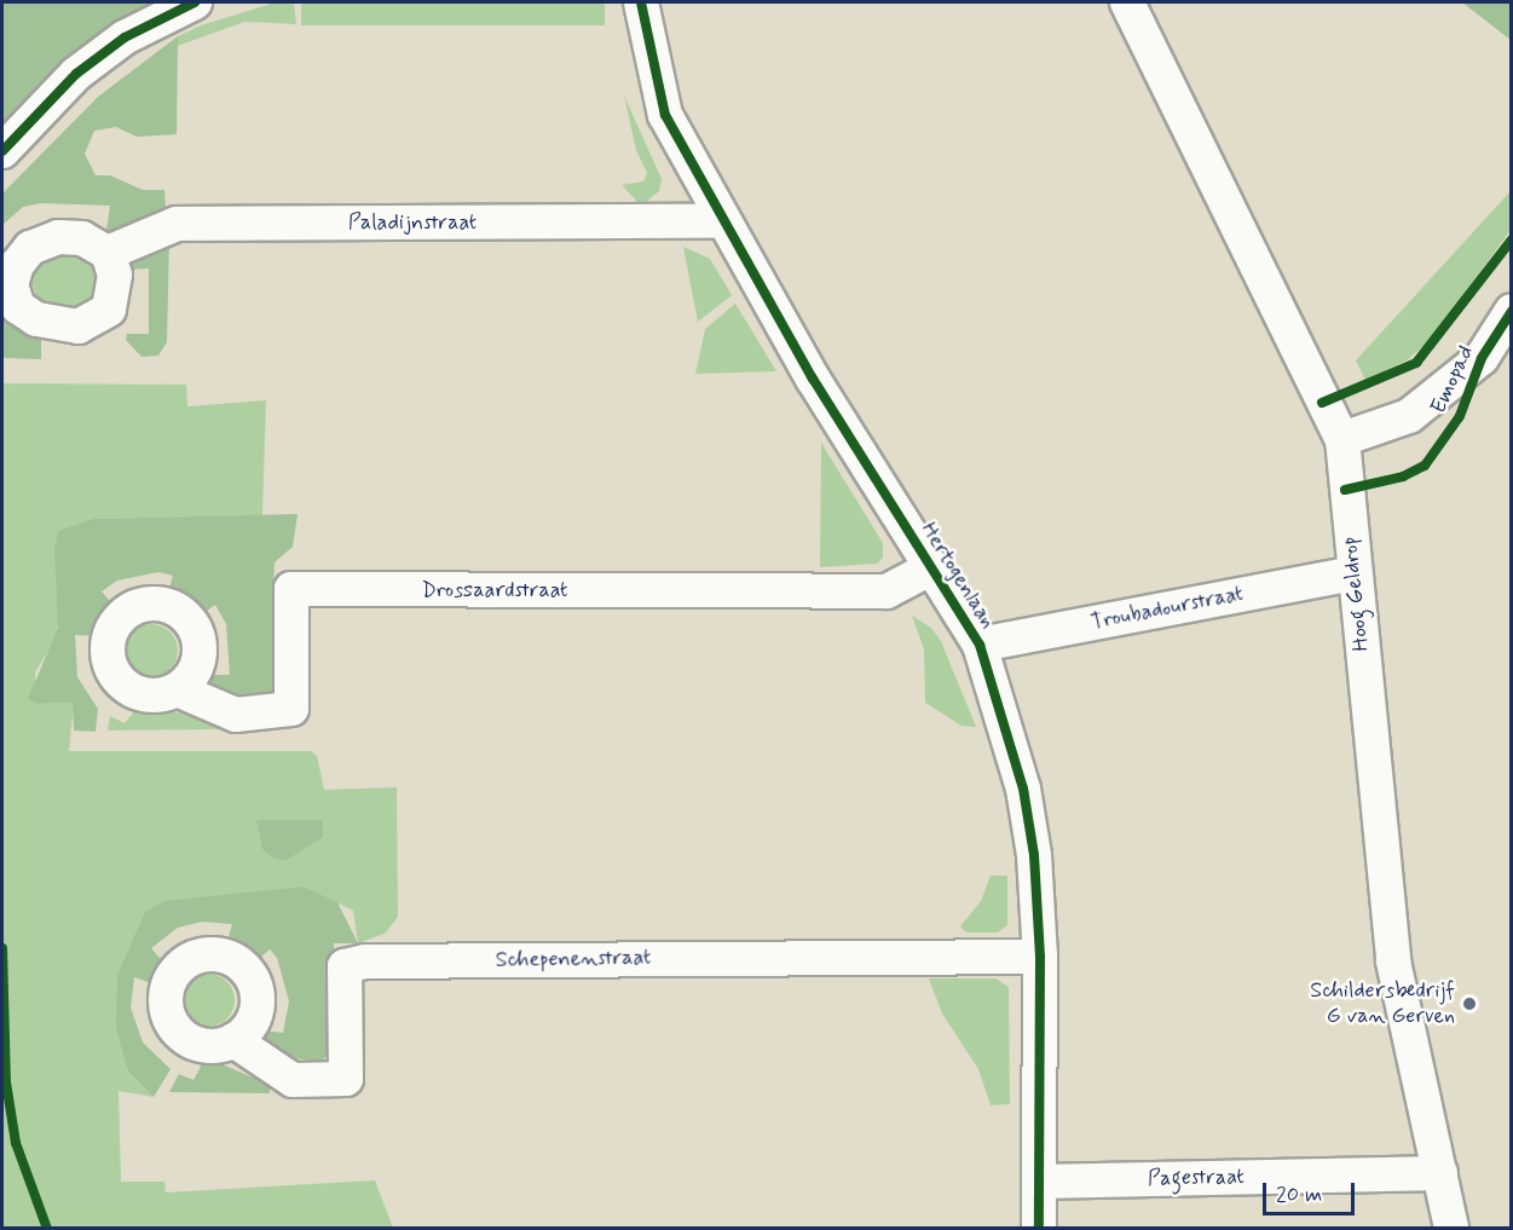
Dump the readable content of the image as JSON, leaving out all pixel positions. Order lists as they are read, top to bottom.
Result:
{
  "streets": {
    "street": [
      "Paladijnstraat",
      "Emopad",
      "Hertogenlaan",
      "Drossaardstraat",
      "Hoog Geldrop",
      "Troubadourstraat",
      "Schepenenstraat",
      "Pagestraat"
    ]
  },
  "crossings": [
    ["Paladijnstraat", "Hertogenlaan"],
    ["Emopad", "Hoog Geldrop"],
    ["Hertogenlaan", "Drossaardstraat"],
    ["Hertogenlaan", "Troubadourstraat"],
    ["Hertogenlaan", "Schepenenstraat"],
    ["Hertogenlaan", "Pagestraat"],
    ["Hoog Geldrop", "Troubadourstraat"],
    ["Hoog Geldrop", "Pagestraat"]
  ],
  "places": ["Schildersbedrijf G van Gerven"],
  "scale_bar": "20 m"
}
